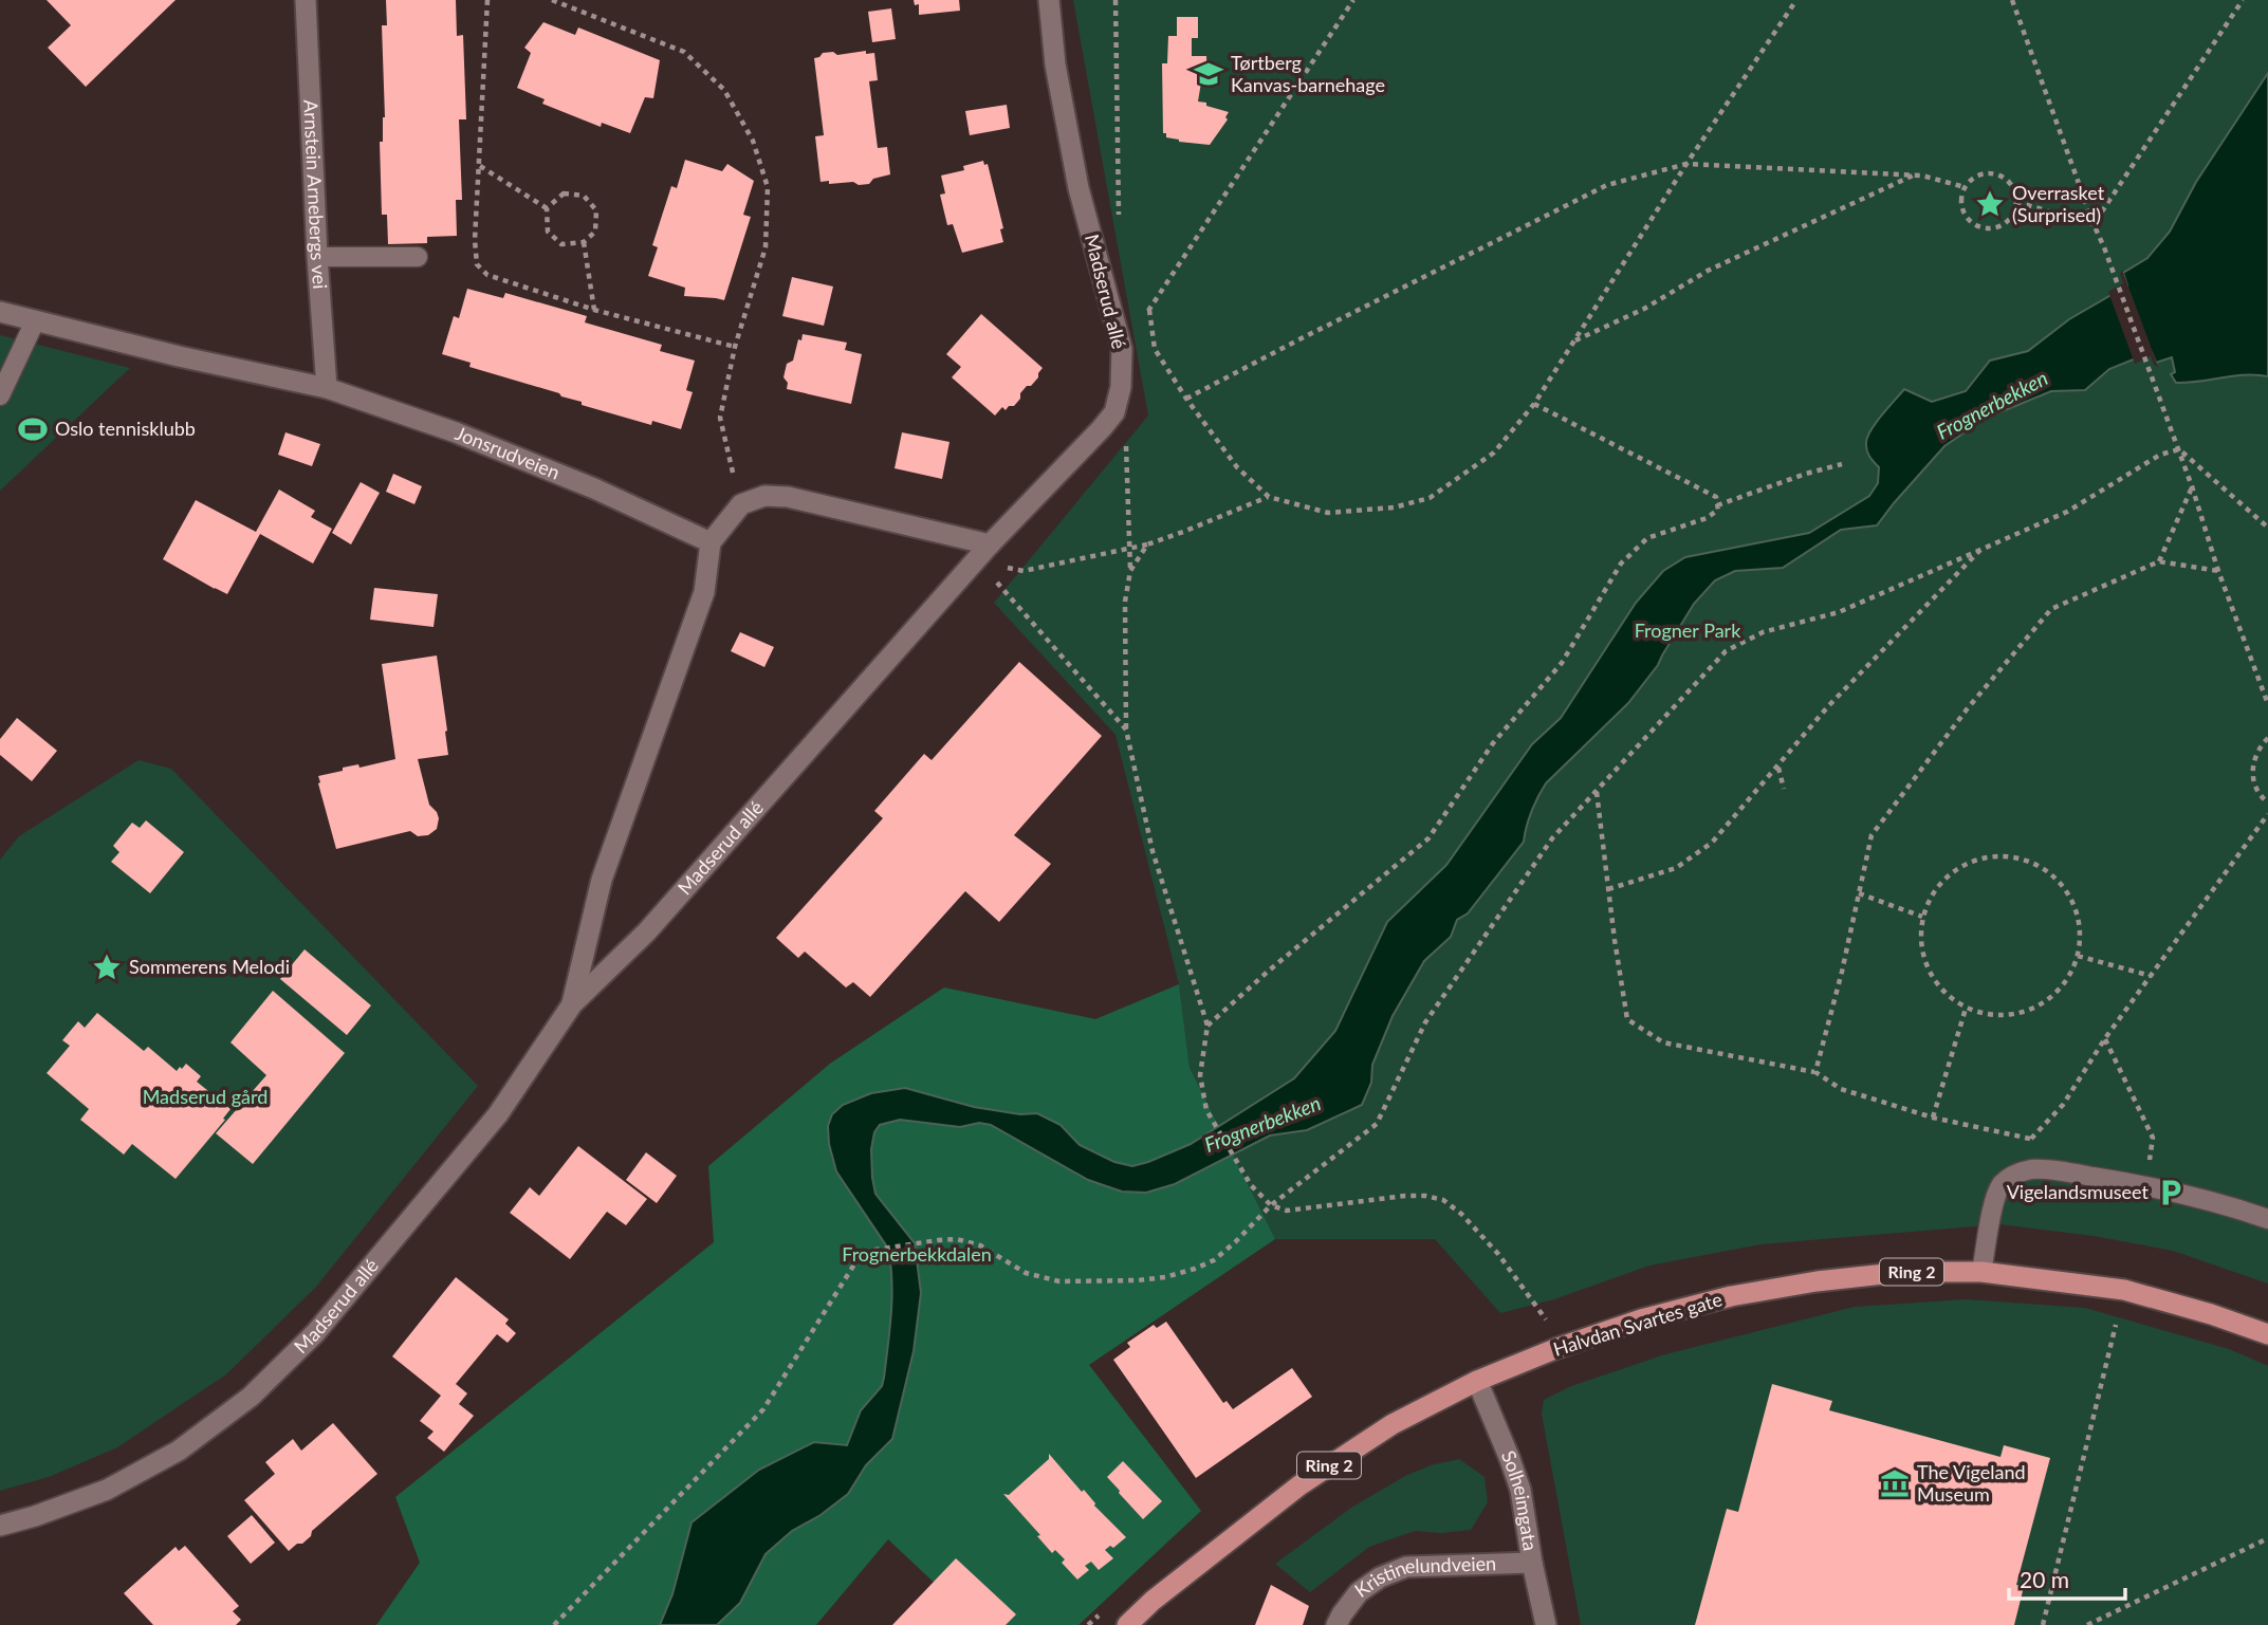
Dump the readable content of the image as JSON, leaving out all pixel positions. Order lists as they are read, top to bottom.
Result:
{
  "streets": {
    "main road": ["Ring 2", "Halvdan Svartes gate"],
    "street": [
      "Arnstein Arnebergs vei",
      "Madserud allé",
      "Jonsrudveien",
      "Solheimgata",
      "Kristinelundveien"
    ]
  },
  "crossings": [
    ["Arnstein Arnebergs vei", "Jonsrudveien"],
    ["Halvdan Svartes gate", "Solheimgata"],
    ["Solheimgata", "Kristinelundveien"]
  ],
  "water": ["Frognerbekken"],
  "parks": ["Frogner Park", "Madserud gård", "Frognerbekkdalen"],
  "places": {
    "school or university": ["Tørtberg Kanvas-barnehage"],
    "place": ["Overrasket (Surprised)", "Sommerens Melodi"],
    "sports": ["Oslo tennisklubb"],
    "parking": ["Vigelandsmuseet"],
    "museum": ["The Vigeland Museum"]
  },
  "scale_bar": "20 m"
}
